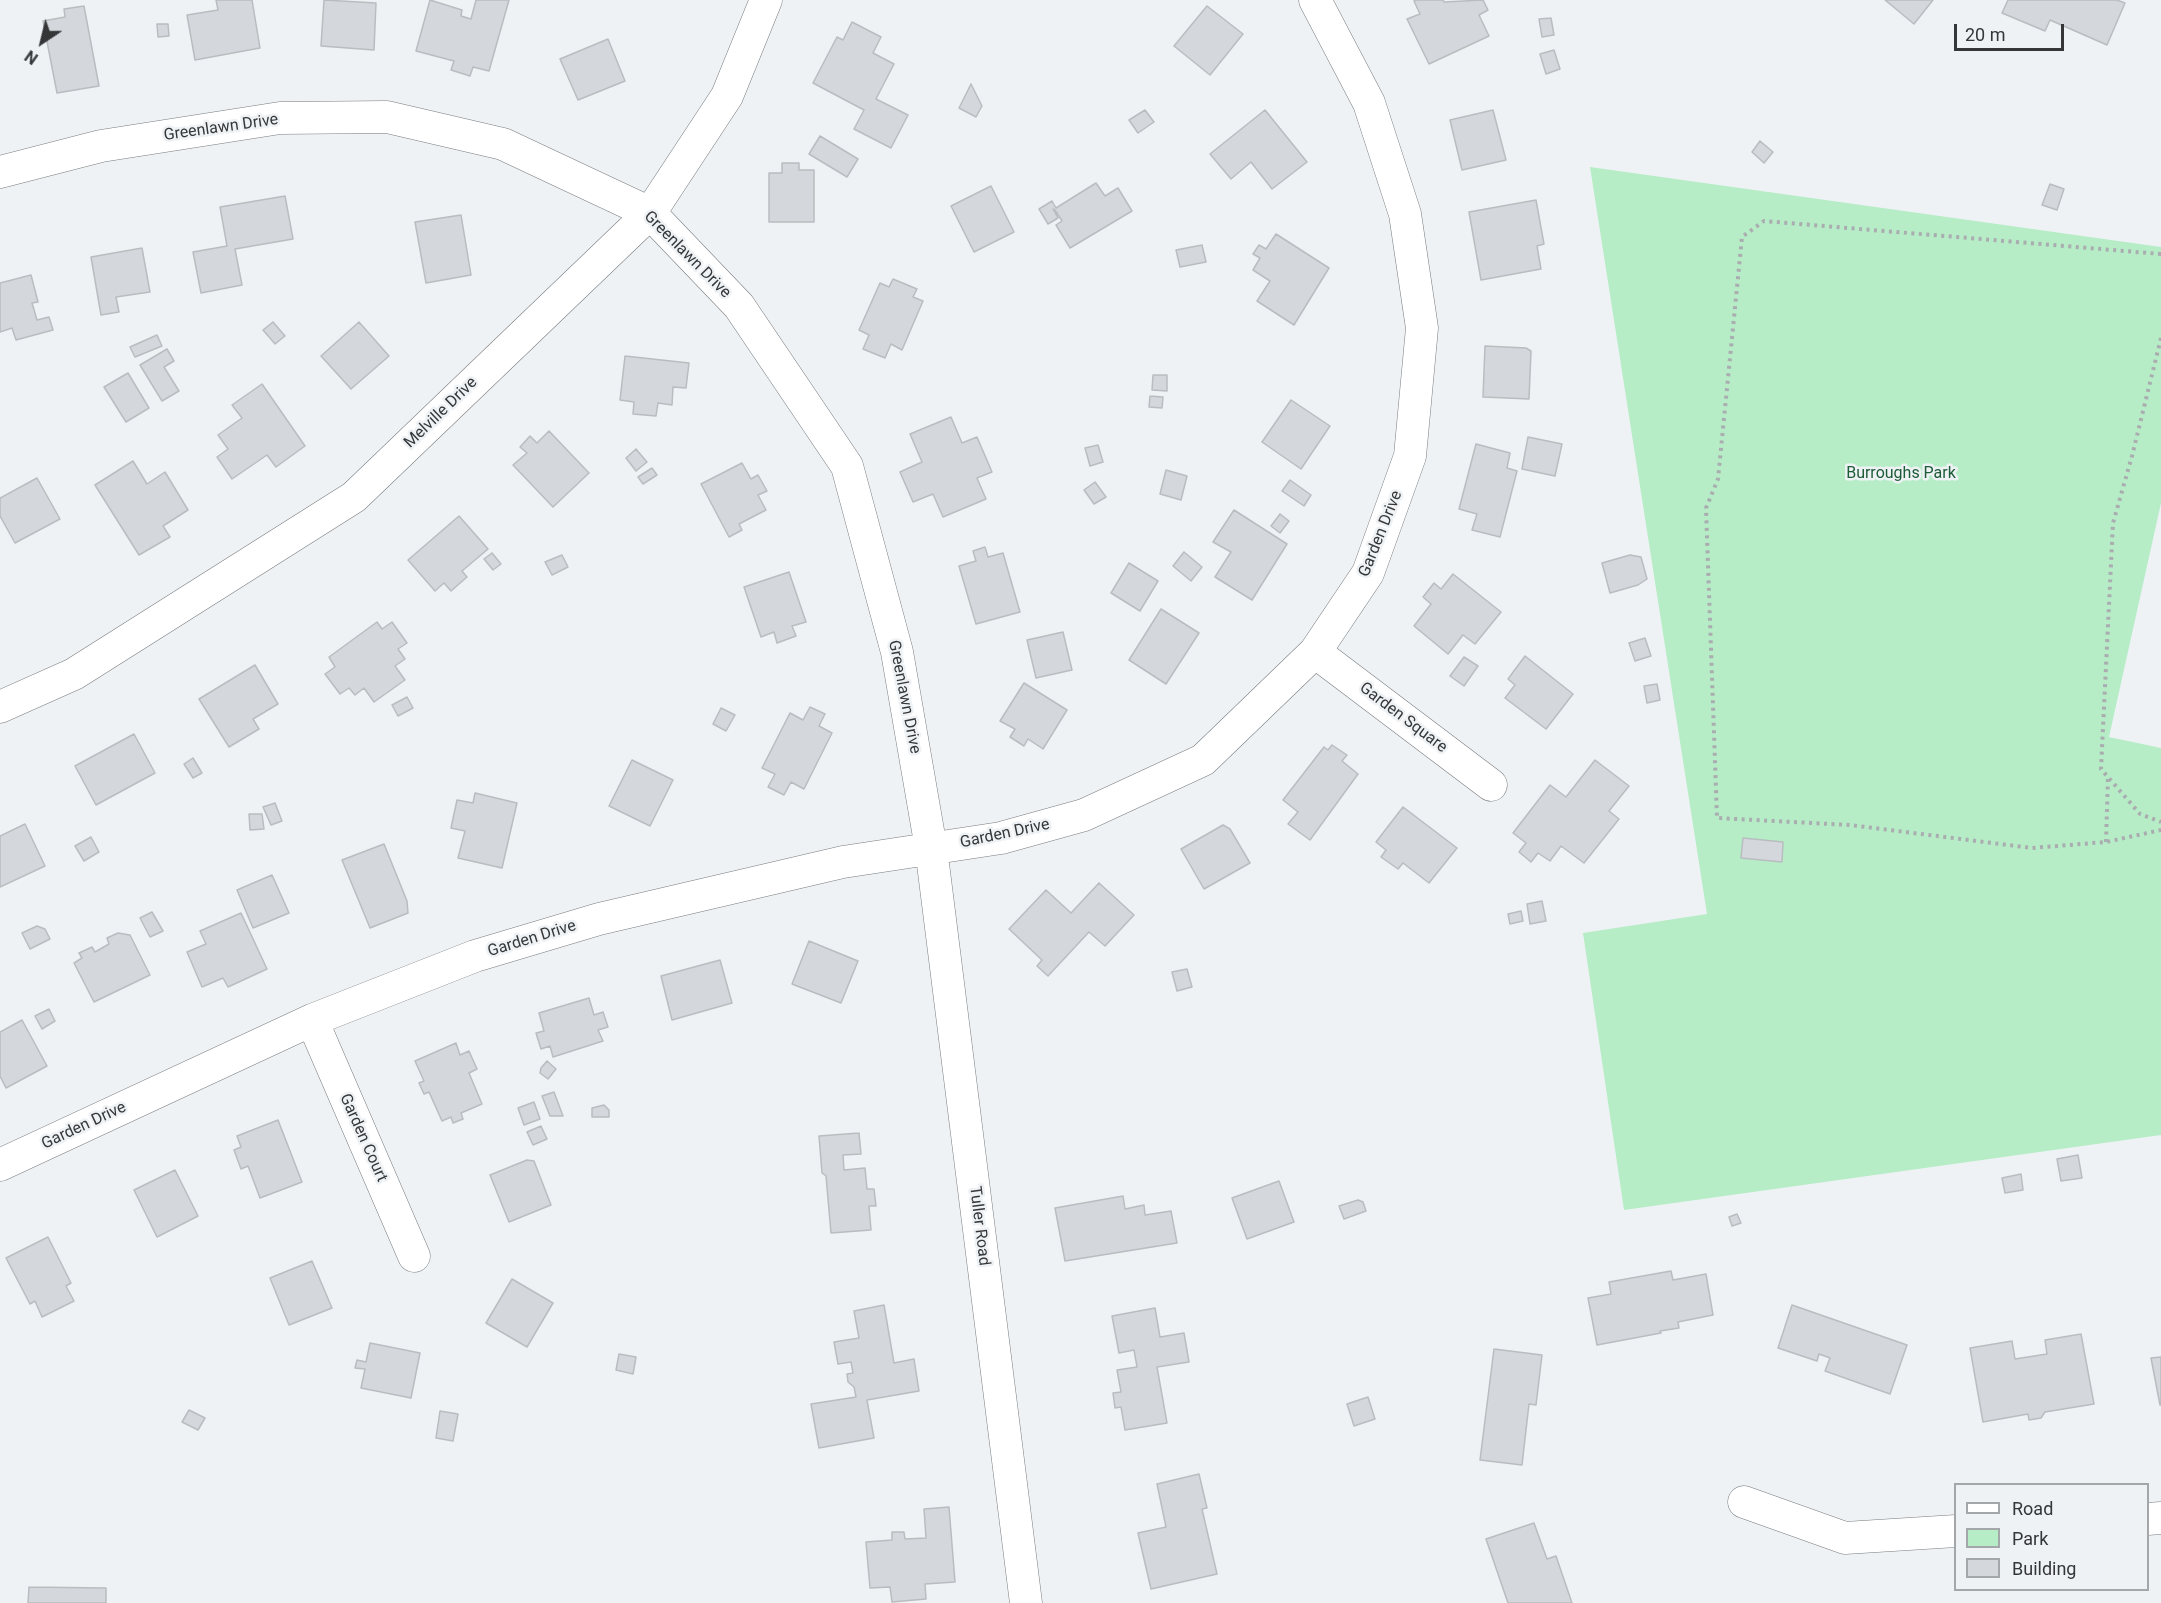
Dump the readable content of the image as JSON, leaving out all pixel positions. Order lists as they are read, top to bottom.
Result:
{
  "streets": {
    "street": [
      "Greenlawn Drive",
      "Melville Drive",
      "Garden Drive",
      "Garden Square",
      "Garden Court",
      "Tuller Road"
    ]
  },
  "crossings": [
    ["Greenlawn Drive", "Melville Drive"],
    ["Greenlawn Drive", "Garden Drive"],
    ["Greenlawn Drive", "Tuller Road"],
    ["Garden Drive", "Garden Square"],
    ["Garden Drive", "Garden Court"],
    ["Garden Drive", "Tuller Road"]
  ],
  "parks": ["Burroughs Park"],
  "legend": ["Road", "Park", "Building"],
  "scale_bar": "20 m",
  "north": "bottom left"
}
